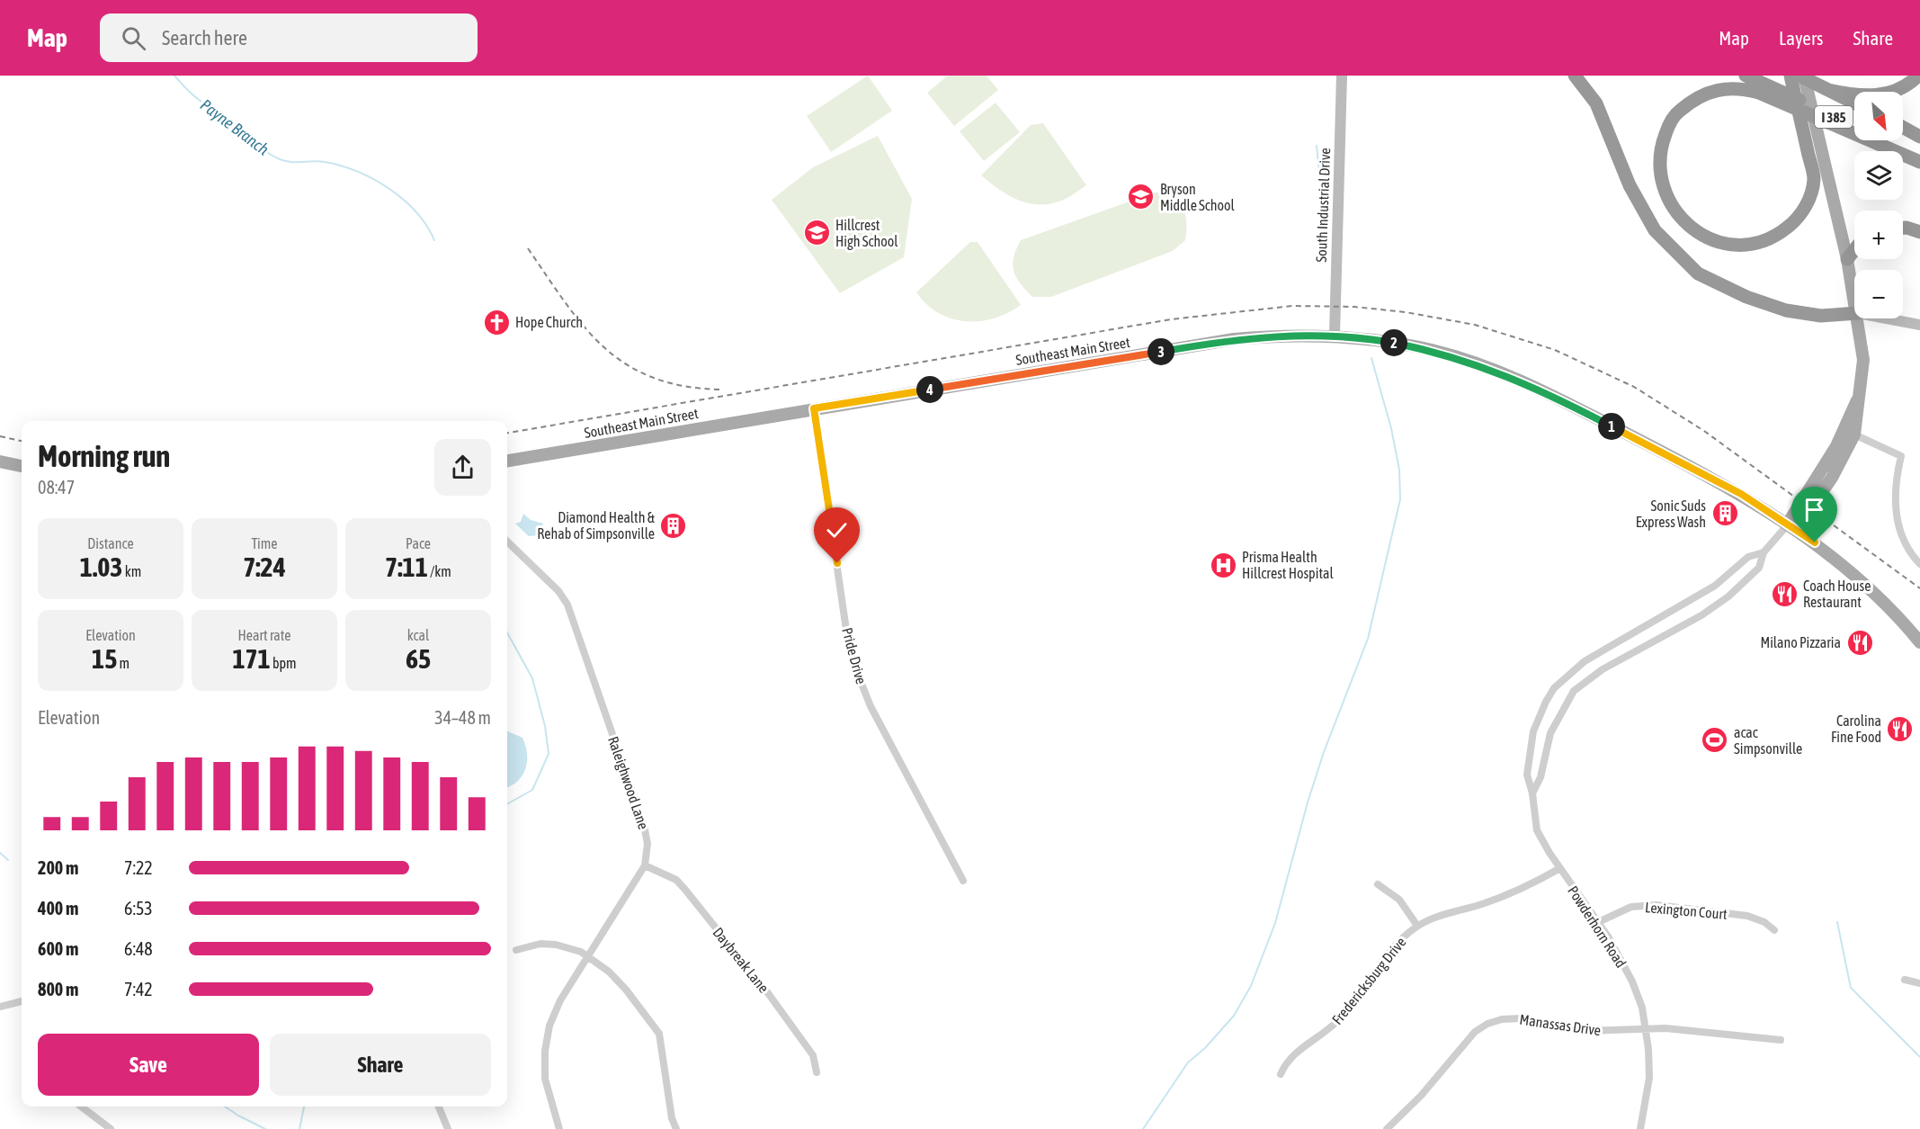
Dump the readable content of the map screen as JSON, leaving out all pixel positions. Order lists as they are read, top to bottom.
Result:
{
  "streets": {
    "highway": ["I 385"],
    "main road": ["Southeast Main Street"],
    "street": [
      "South Industrial Drive",
      "Pride Drive",
      "Raleighwood Lane",
      "Lexington Court",
      "Powderhorn Road",
      "Daybreak Lane",
      "Fredericksburg Drive",
      "Manassas Drive"
    ]
  },
  "crossings": [
    ["South Industrial Drive", "Southeast Main Street"],
    ["Southeast Main Street", "Pride Drive"],
    ["Southeast Main Street", "Powderhorn Road"],
    ["Raleighwood Lane", "Daybreak Lane"],
    ["Lexington Court", "Powderhorn Road"],
    ["Powderhorn Road", "Fredericksburg Drive"],
    ["Powderhorn Road", "Manassas Drive"]
  ],
  "water": ["Payne Branch"],
  "places": {
    "school or university": ["Bryson Middle School", "Hillcrest High School"],
    "church": ["Hope Church"],
    "building": ["Sonic Suds Express Wash", "Diamond Health & Rehab of Simpsonville"],
    "hospital": ["Prisma Health Hillcrest Hospital"],
    "restaurant": ["Coach House Restaurant", "Milano Pizzaria", "Carolina Fine Food"],
    "sports": ["acac Simpsonville"]
  },
  "north": "bottom right",
  "page": {
    "header": "Map",
    "search": "Search here",
    "nav": ["Map", "Layers", "Share"],
    "map_buttons": ["+", "−"],
    "pins": [
      "2",
      "3",
      "4",
      "1"
    ],
    "heading": ["Morning run", "08:47"],
    "stats": [
      ["Distance", "1.03 km"],
      ["Time", "7:24"],
      ["Pace", "7:11 /km"],
      ["Elevation", "15 m"],
      ["Heart rate", "171 bpm"],
      ["kcal", "65"]
    ],
    "chart": ["Elevation", "34–48 m"],
    "list": [
      {
        "name": "200 m",
        "note": "7:22"
      },
      {
        "name": "400 m",
        "note": "6:53"
      },
      {
        "name": "600 m",
        "note": "6:48"
      },
      {
        "name": "800 m",
        "note": "7:42"
      }
    ],
    "buttons": ["Save", "Share"]
  }
}
